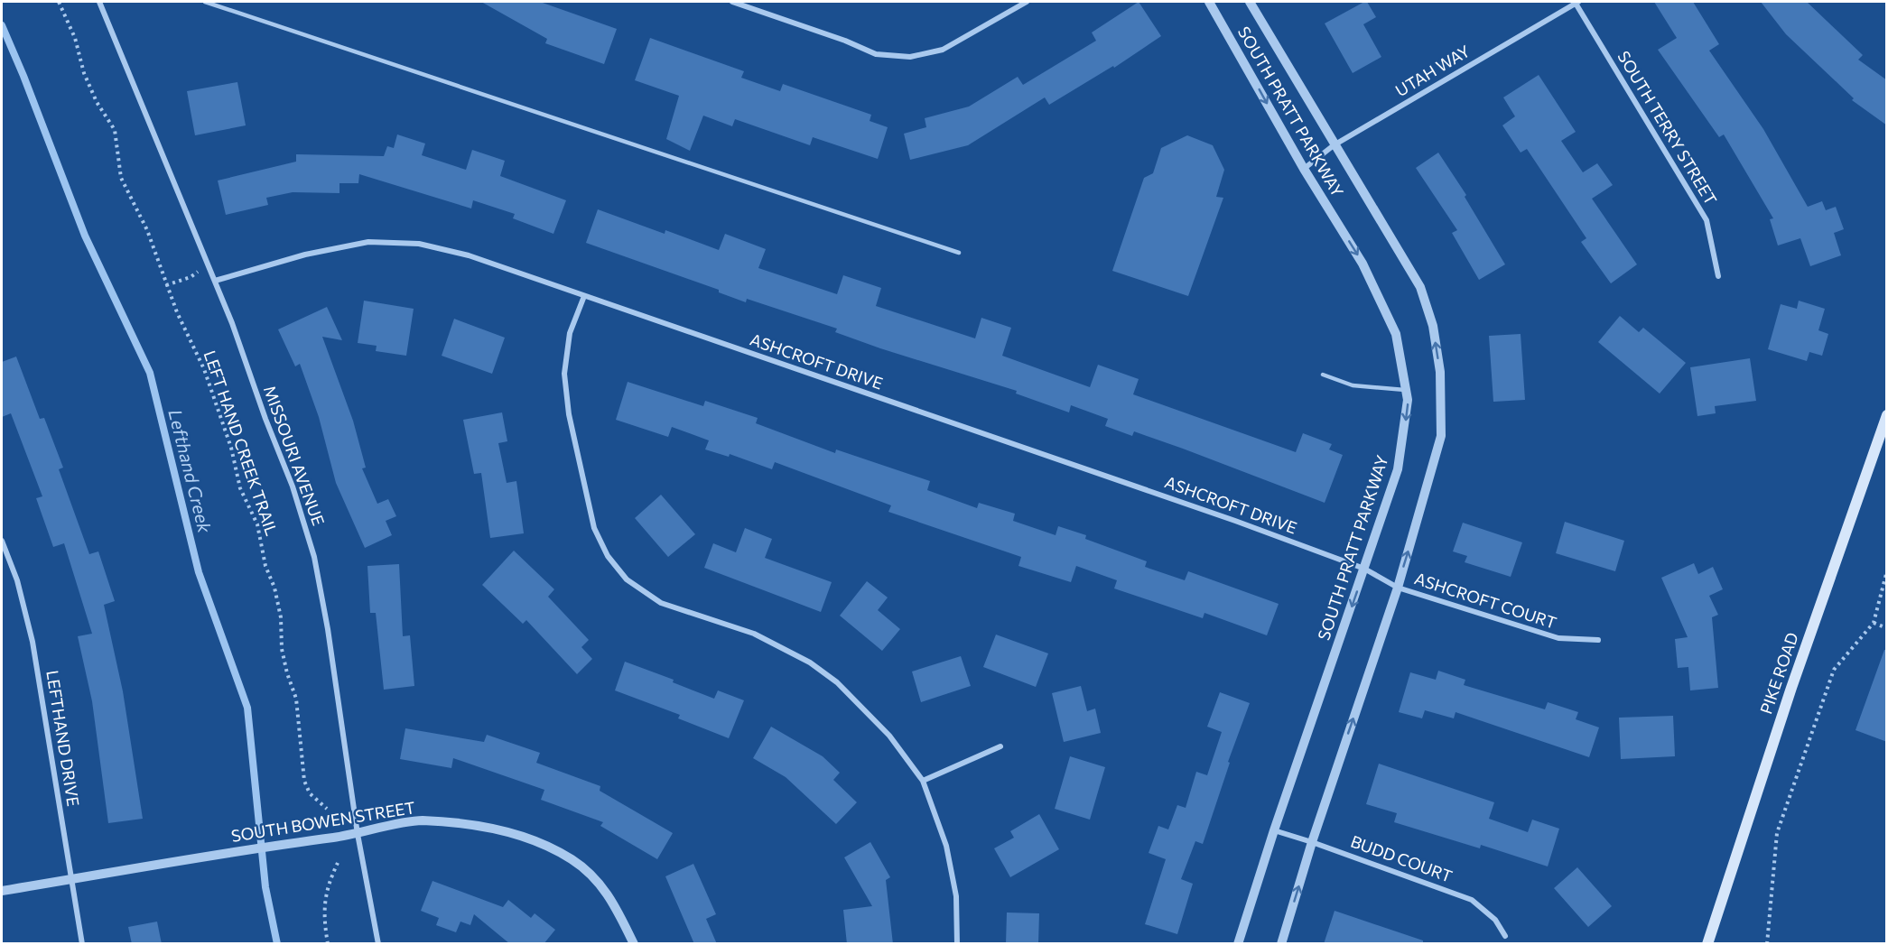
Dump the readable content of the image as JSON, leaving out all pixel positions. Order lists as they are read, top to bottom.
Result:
{
  "streets": {
    "main road": ["PIKE ROAD"],
    "street": [
      "UTAH WAY",
      "SOUTH PRATT PARKWAY",
      "SOUTH TERRY STREET",
      "ASHCROFT DRIVE",
      "MISSOURI AVENUE",
      "ASHCROFT COURT",
      "LEFTHAND DRIVE",
      "SOUTH BOWEN STREET",
      "BUDD COURT"
    ],
    "path": ["LEFT HAND CREEK TRAIL"]
  },
  "crossings": [
    ["UTAH WAY", "SOUTH PRATT PARKWAY"],
    ["UTAH WAY", "SOUTH TERRY STREET"],
    ["SOUTH PRATT PARKWAY", "ASHCROFT DRIVE"],
    ["SOUTH PRATT PARKWAY", "ASHCROFT COURT"],
    ["SOUTH PRATT PARKWAY", "BUDD COURT"],
    ["ASHCROFT DRIVE", "MISSOURI AVENUE"],
    ["ASHCROFT DRIVE", "ASHCROFT COURT"],
    ["MISSOURI AVENUE", "SOUTH BOWEN STREET"],
    ["LEFTHAND DRIVE", "SOUTH BOWEN STREET"]
  ],
  "water": ["Lefthand Creek"]
}
